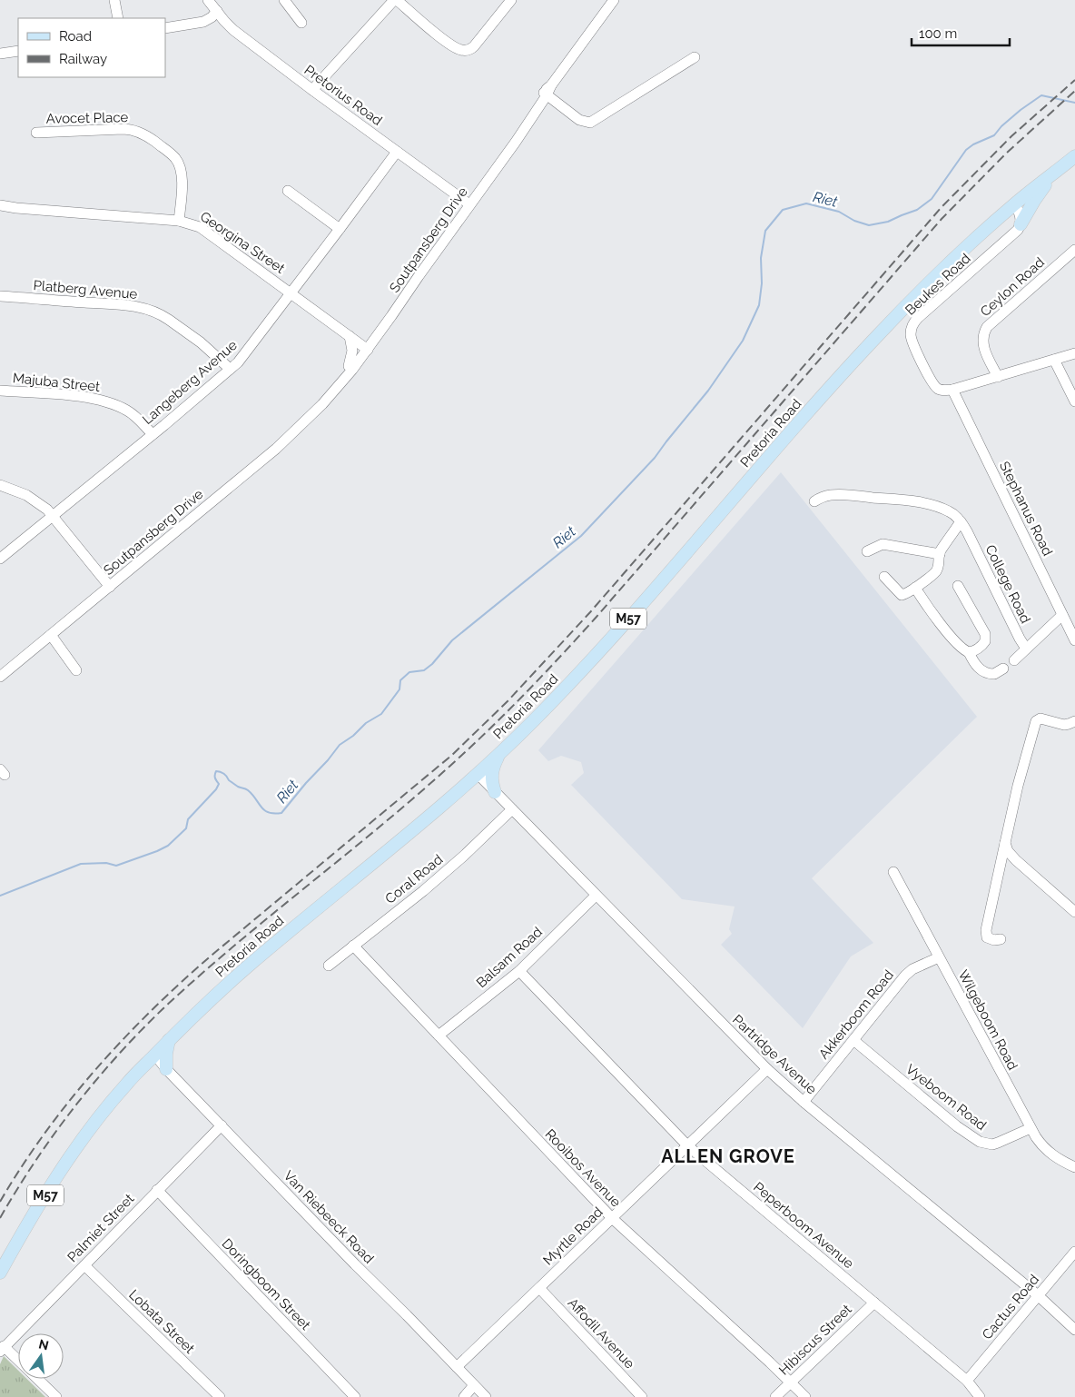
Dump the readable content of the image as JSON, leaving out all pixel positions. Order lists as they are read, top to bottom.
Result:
{
  "streets": {
    "main road": ["Pretoria Road", "M57"],
    "street": [
      "Pretorius Road",
      "Avocet Place",
      "Soutpansberg Drive",
      "Georgina Street",
      "Beukes Road",
      "Ceylon Road",
      "Platberg Avenue",
      "Majuba Street",
      "Langeberg Avenue",
      "Stephanus Road",
      "College Road",
      "Coral Road",
      "Balsam Road",
      "Akkerboom Road",
      "Wilgeboom Road",
      "Partridge Avenue",
      "Vyeboom Road",
      "Rooibos Avenue",
      "Van Riebeeck Road",
      "Peperboom Avenue",
      "Palmiet Street",
      "Myrtle Road",
      "Doringboom Street",
      "Cactus Road",
      "Lobata Street",
      "Affodil Avenue",
      "Hibiscus Street"
    ]
  },
  "crossings": [
    ["Pretorius Road", "Soutpansberg Drive"],
    ["Pretorius Road", "Langeberg Avenue"],
    ["Avocet Place", "Georgina Street"],
    ["Soutpansberg Drive", "Georgina Street"],
    ["Georgina Street", "Langeberg Avenue"],
    ["Beukes Road", "Stephanus Road"],
    ["Platberg Avenue", "Langeberg Avenue"],
    ["Majuba Street", "Langeberg Avenue"],
    ["Pretoria Road", "Partridge Avenue"],
    ["Pretoria Road", "Van Riebeeck Road"],
    ["Stephanus Road", "College Road"],
    ["Coral Road", "Partridge Avenue"],
    ["Coral Road", "Rooibos Avenue"],
    ["Balsam Road", "Partridge Avenue"],
    ["Balsam Road", "Rooibos Avenue"],
    ["Balsam Road", "Peperboom Avenue"],
    ["Akkerboom Road", "Wilgeboom Road"],
    ["Akkerboom Road", "Partridge Avenue"],
    ["Akkerboom Road", "Vyeboom Road"],
    ["Wilgeboom Road", "Vyeboom Road"],
    ["Partridge Avenue", "Myrtle Road"],
    ["Partridge Avenue", "Cactus Road"],
    ["Rooibos Avenue", "Myrtle Road"],
    ["Rooibos Avenue", "Hibiscus Street"],
    ["Van Riebeeck Road", "Palmiet Street"],
    ["Van Riebeeck Road", "Myrtle Road"],
    ["Peperboom Avenue", "Myrtle Road"],
    ["Peperboom Avenue", "Cactus Road"],
    ["Peperboom Avenue", "Hibiscus Street"],
    ["Palmiet Street", "Doringboom Street"],
    ["Palmiet Street", "Lobata Street"],
    ["Myrtle Road", "Affodil Avenue"]
  ],
  "districts": ["ALLEN GROVE"],
  "water": ["Riet"],
  "legend": ["Road", "Railway"],
  "scale_bar": "100 m",
  "north": "top"
}
